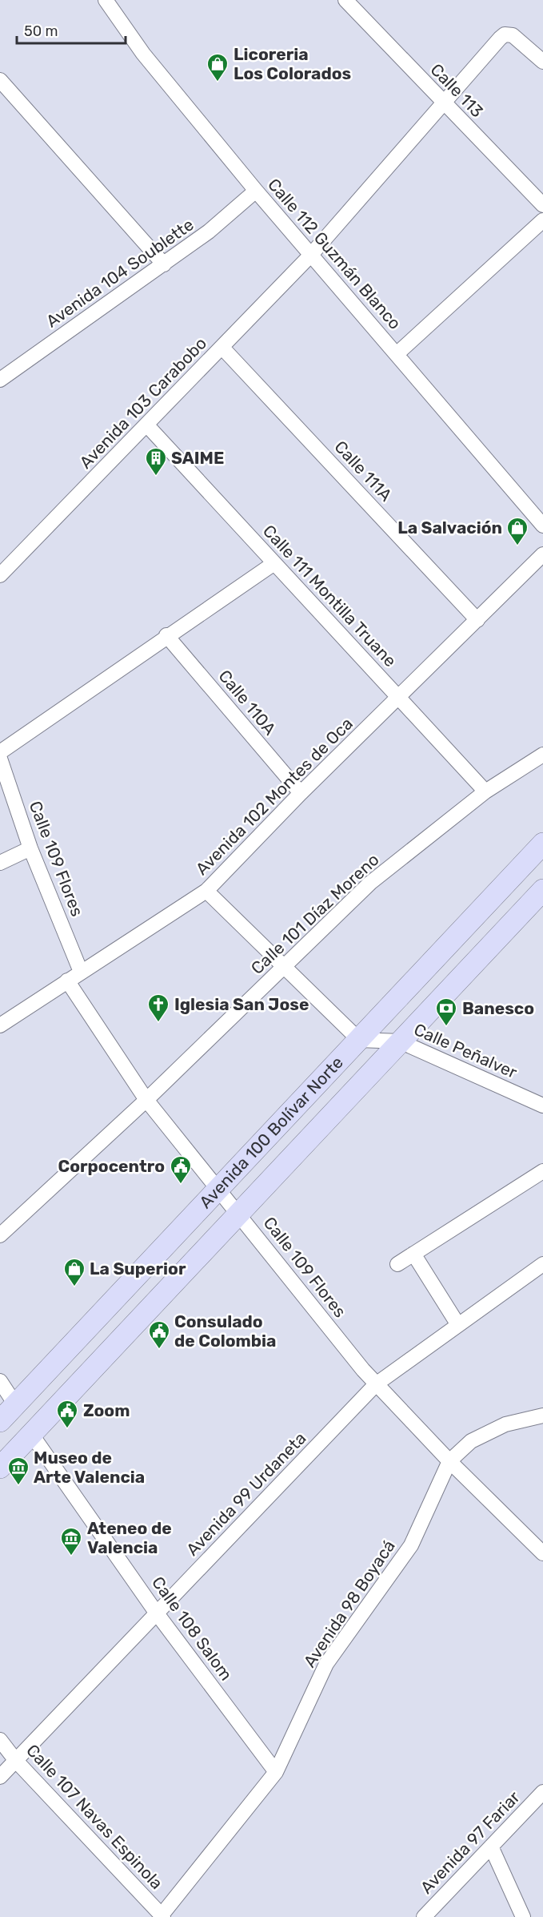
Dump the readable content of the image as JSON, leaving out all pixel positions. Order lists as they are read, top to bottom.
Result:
{
  "streets": {
    "main road": ["Avenida 100 Bolívar Norte"],
    "street": [
      "Calle 113",
      "Calle 112 Guzmán Blanco",
      "Avenida 104 Soublette",
      "Avenida 103 Carabobo",
      "Calle 111A",
      "Calle 111 Montilla Truane",
      "Calle 110A",
      "Avenida 102 Montes de Oca",
      "Calle 109 Flores",
      "Calle 101 Díaz Moreno",
      "Calle Peñalver",
      "Avenida 99 Urdaneta",
      "Avenida 98 Boyacá",
      "Calle 108 Salom",
      "Calle 107 Navas Espinola",
      "Avenida 97 Fariar"
    ]
  },
  "crossings": [
    ["Calle 113", "Avenida 103 Carabobo"],
    ["Calle 112 Guzmán Blanco", "Avenida 104 Soublette"],
    ["Calle 112 Guzmán Blanco", "Avenida 103 Carabobo"],
    ["Avenida 103 Carabobo", "Calle 111A"],
    ["Avenida 103 Carabobo", "Calle 111 Montilla Truane"],
    ["Calle 111A", "Avenida 102 Montes de Oca"],
    ["Calle 111 Montilla Truane", "Avenida 102 Montes de Oca"],
    ["Calle 111 Montilla Truane", "Calle 101 Díaz Moreno"],
    ["Calle 110A", "Avenida 102 Montes de Oca"],
    ["Avenida 102 Montes de Oca", "Calle 109 Flores"],
    ["Calle 109 Flores", "Calle 101 Díaz Moreno"],
    ["Calle 109 Flores", "Avenida 100 Bolívar Norte"],
    ["Calle 109 Flores", "Avenida 99 Urdaneta"],
    ["Calle 109 Flores", "Avenida 98 Boyacá"],
    ["Calle Peñalver", "Avenida 100 Bolívar Norte"],
    ["Avenida 100 Bolívar Norte", "Calle 108 Salom"],
    ["Avenida 99 Urdaneta", "Calle 108 Salom"],
    ["Avenida 99 Urdaneta", "Calle 107 Navas Espinola"],
    ["Avenida 98 Boyacá", "Calle 108 Salom"],
    ["Avenida 98 Boyacá", "Calle 107 Navas Espinola"]
  ],
  "places": {
    "shop": ["Licoreria Los Colorados", "La Salvación", "La Superior"],
    "building": ["SAIME"],
    "church": ["Iglesia San Jose"],
    "bank": ["Banesco"],
    "public building": ["Corpocentro", "Consulado de Colombia", "Zoom"],
    "museum": ["Museo de Arte Valencia", "Ateneo de Valencia"]
  },
  "scale_bar": "50 m"
}
